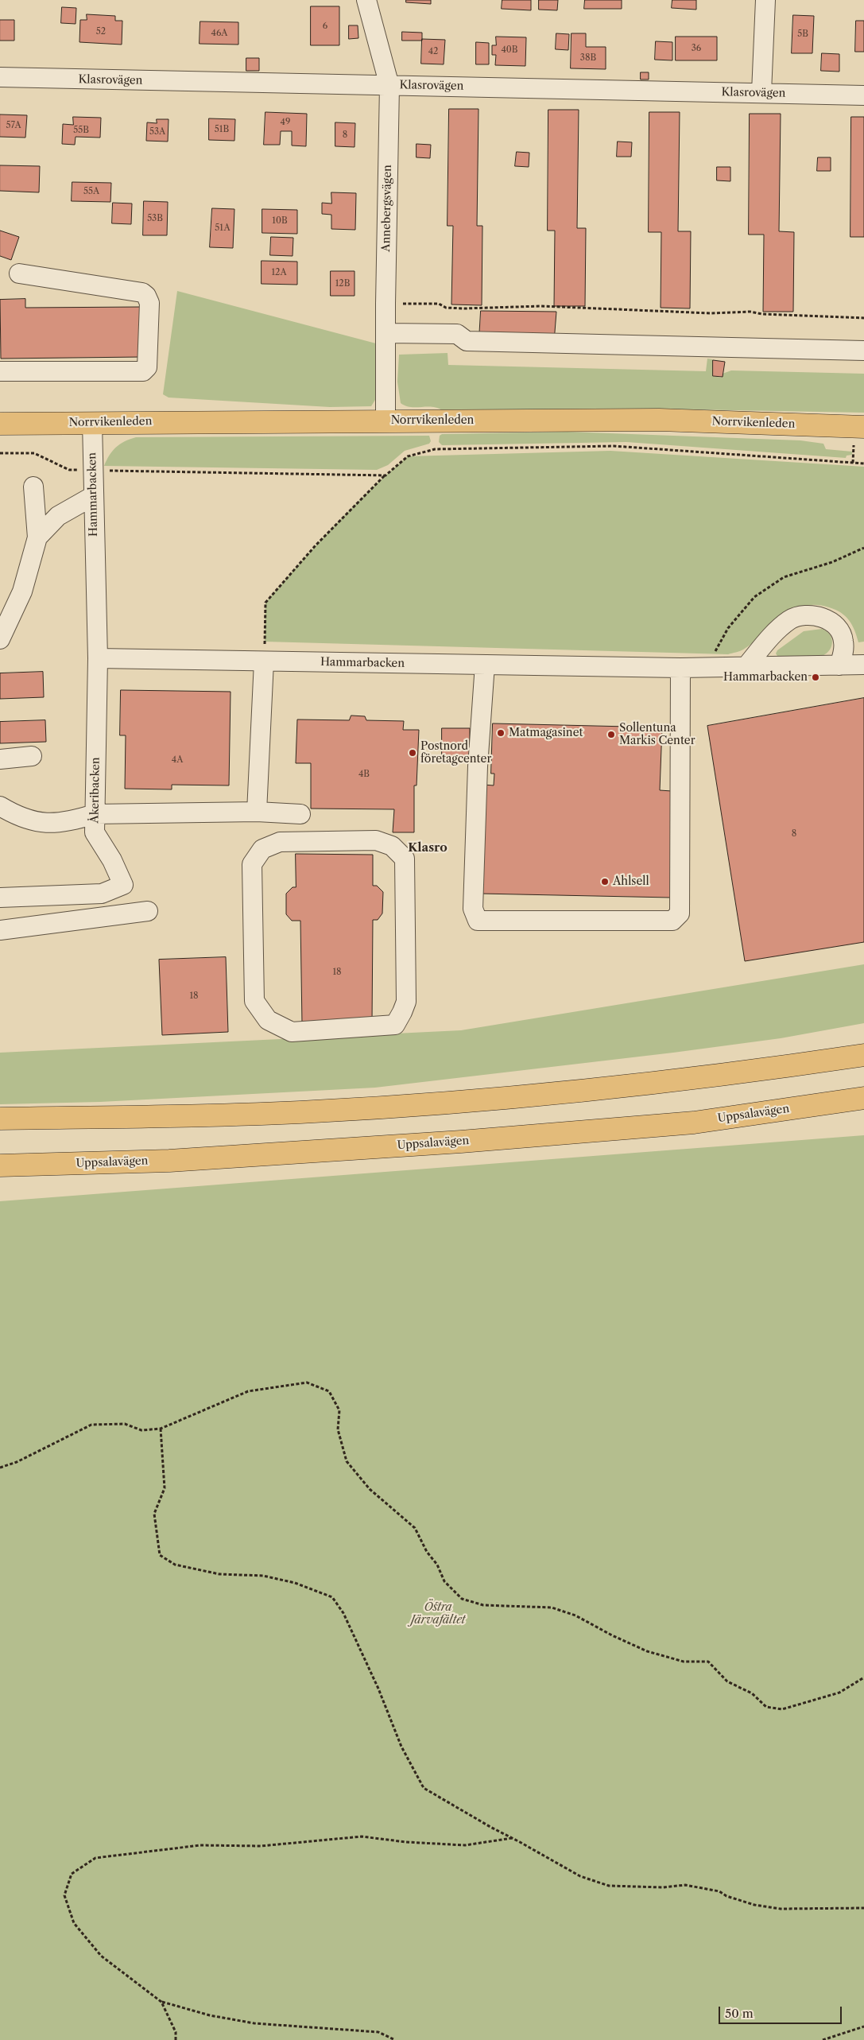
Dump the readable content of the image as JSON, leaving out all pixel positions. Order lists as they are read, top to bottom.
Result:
{
  "streets": {
    "main road": ["Norrvikenleden", "Uppsalavägen"],
    "street": [
      "Klasrovägen",
      "Annebergsvägen",
      "Hammarbacken",
      "Åkeribacken"
    ]
  },
  "crossings": [
    ["Klasrovägen", "Annebergsvägen"],
    ["Annebergsvägen", "Norrvikenleden"],
    ["Norrvikenleden", "Hammarbacken"],
    ["Hammarbacken", "Åkeribacken"]
  ],
  "districts": ["Klasro"],
  "parks": ["Östra Järvafältet"],
  "places": [
    "Hammarbacken",
    "Matmagasinet",
    "Sollentuna Markis Center",
    "Postnord företagcenter",
    "Ahlsell"
  ],
  "house_numbers": [
    "6",
    "52",
    "46A",
    "5B",
    "36",
    "40B",
    "42",
    "38B",
    "49",
    "57A",
    "51B",
    "55B",
    "53A",
    "8",
    "55A",
    "53B",
    "10B",
    "51A",
    "12A",
    "12B",
    "4A",
    "4B",
    "8",
    "18",
    "18"
  ],
  "scale_bar": "50 m"
}
